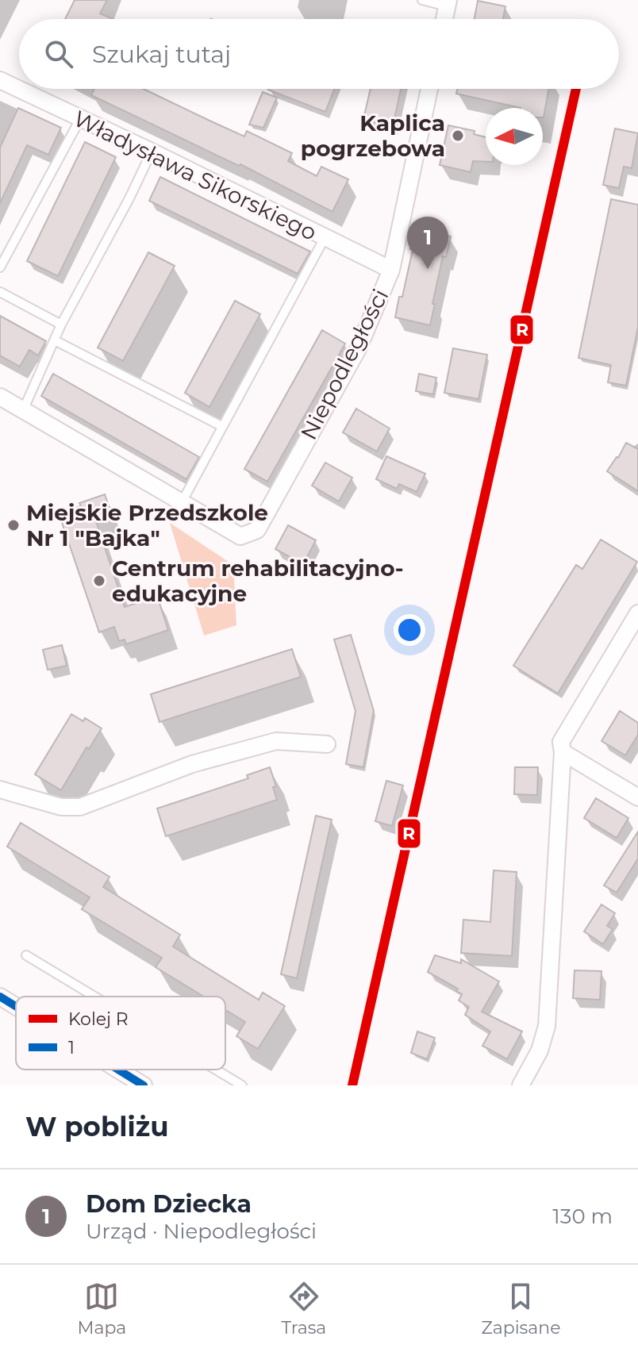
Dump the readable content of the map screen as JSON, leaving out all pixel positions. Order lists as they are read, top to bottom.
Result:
{
  "streets": {
    "street": ["Władysława Sikorskiego", "Niepodległości"]
  },
  "crossings": [
    ["Władysława Sikorskiego", "Niepodległości"]
  ],
  "places": ["Kaplica pogrzebowa", "Miejskie Przedszkole Nr 1 \"Bajka\"", "Centrum rehabilitacyjno- edukacyjne"],
  "lines": ["rail line R", "transit line 1"],
  "legend": ["Kolej R", "1"],
  "north": "left",
  "page": {
    "search": "Szukaj tutaj",
    "pins": "1",
    "heading": "W pobliżu",
    "list": [
      {
        "mark": "1",
        "name": "Dom Dziecka",
        "note": "Urząd · Niepodległości",
        "value": "130 m"
      }
    ],
    "nav": ["Mapa", "Trasa", "Zapisane"]
  }
}
